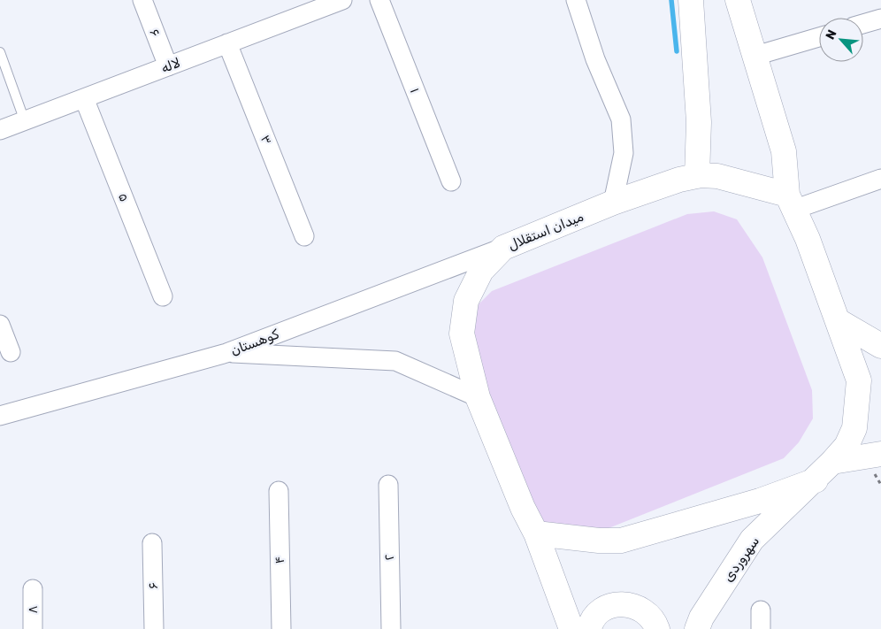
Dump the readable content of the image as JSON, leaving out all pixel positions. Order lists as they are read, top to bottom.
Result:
{
  "streets": {
    "main road": ["میدان استقلال", "سهروردی"],
    "street": [
      "۶",
      "لاله",
      "۱",
      "۳",
      "۵",
      "کوهستان",
      "۲",
      "۴",
      "۸"
    ]
  },
  "crossings": [
    ["۶", "لاله"],
    ["لاله", "۳"],
    ["لاله", "۵"],
    ["میدان استقلال", "کوهستان"]
  ],
  "north": "top left"
}
